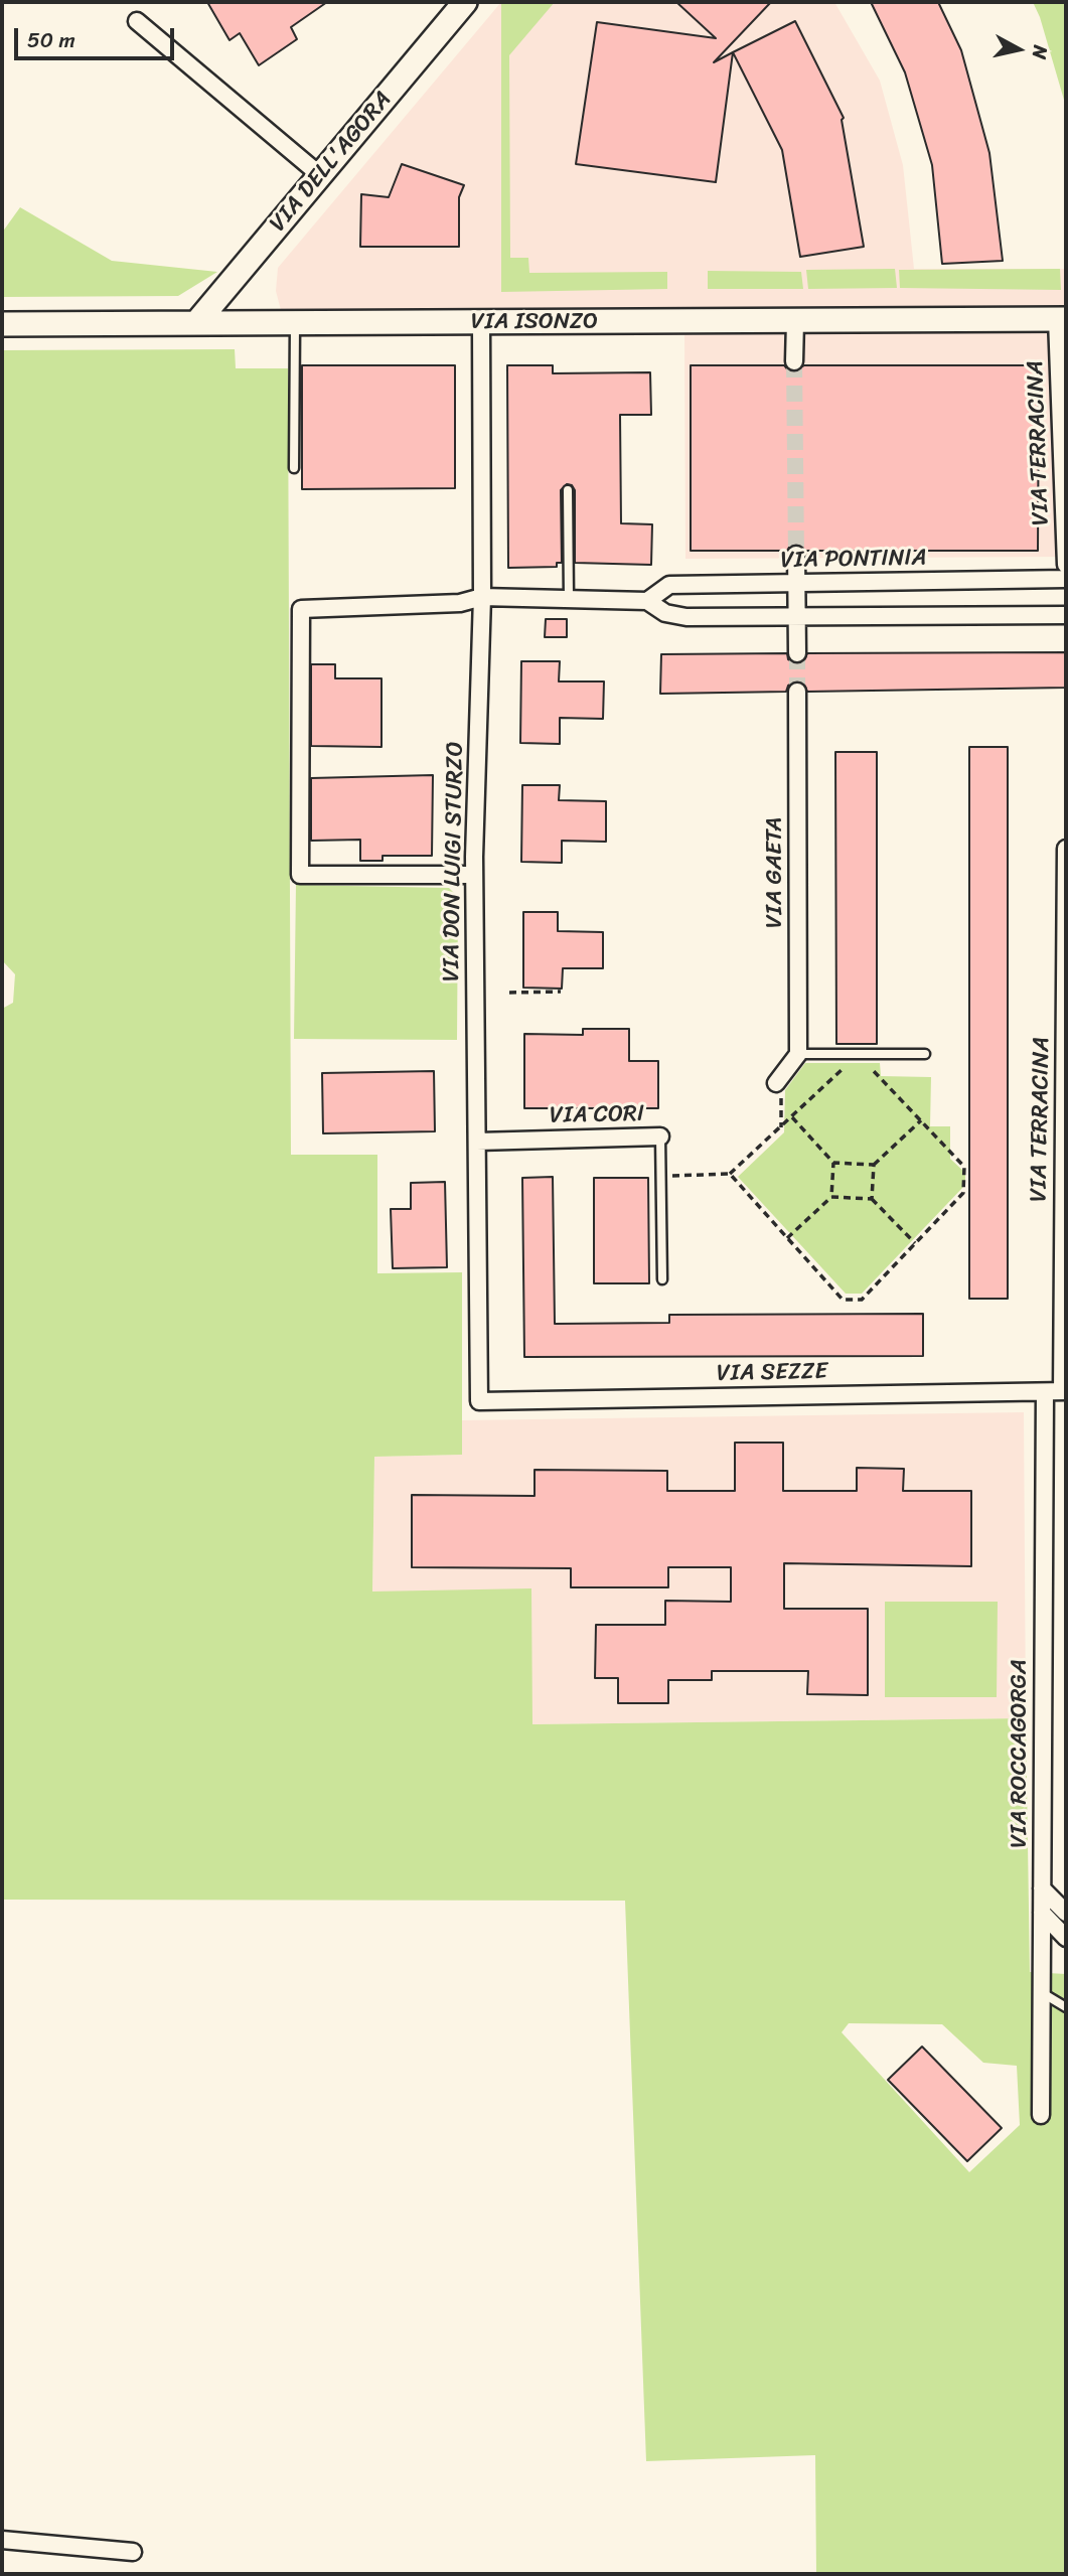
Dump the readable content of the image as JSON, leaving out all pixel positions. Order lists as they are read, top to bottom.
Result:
{
  "streets": {
    "main road": ["VIA DELL'AGORA", "VIA ISONZO"],
    "street": [
      "VIA TERRACINA",
      "VIA PONTINIA",
      "VIA DON LUIGI STURZO",
      "VIA GAETA",
      "VIA CORI",
      "VIA SEZZE",
      "VIA ROCCAGORGA"
    ]
  },
  "crossings": [
    ["VIA DELL'AGORA", "VIA ISONZO"],
    ["VIA ISONZO", "VIA TERRACINA"],
    ["VIA ISONZO", "VIA DON LUIGI STURZO"],
    ["VIA TERRACINA", "VIA SEZZE"],
    ["VIA TERRACINA", "VIA ROCCAGORGA"],
    ["VIA PONTINIA", "VIA DON LUIGI STURZO"],
    ["VIA DON LUIGI STURZO", "VIA CORI"],
    ["VIA DON LUIGI STURZO", "VIA SEZZE"],
    ["VIA SEZZE", "VIA ROCCAGORGA"]
  ],
  "scale_bar": "50 m",
  "north": "right"
}
